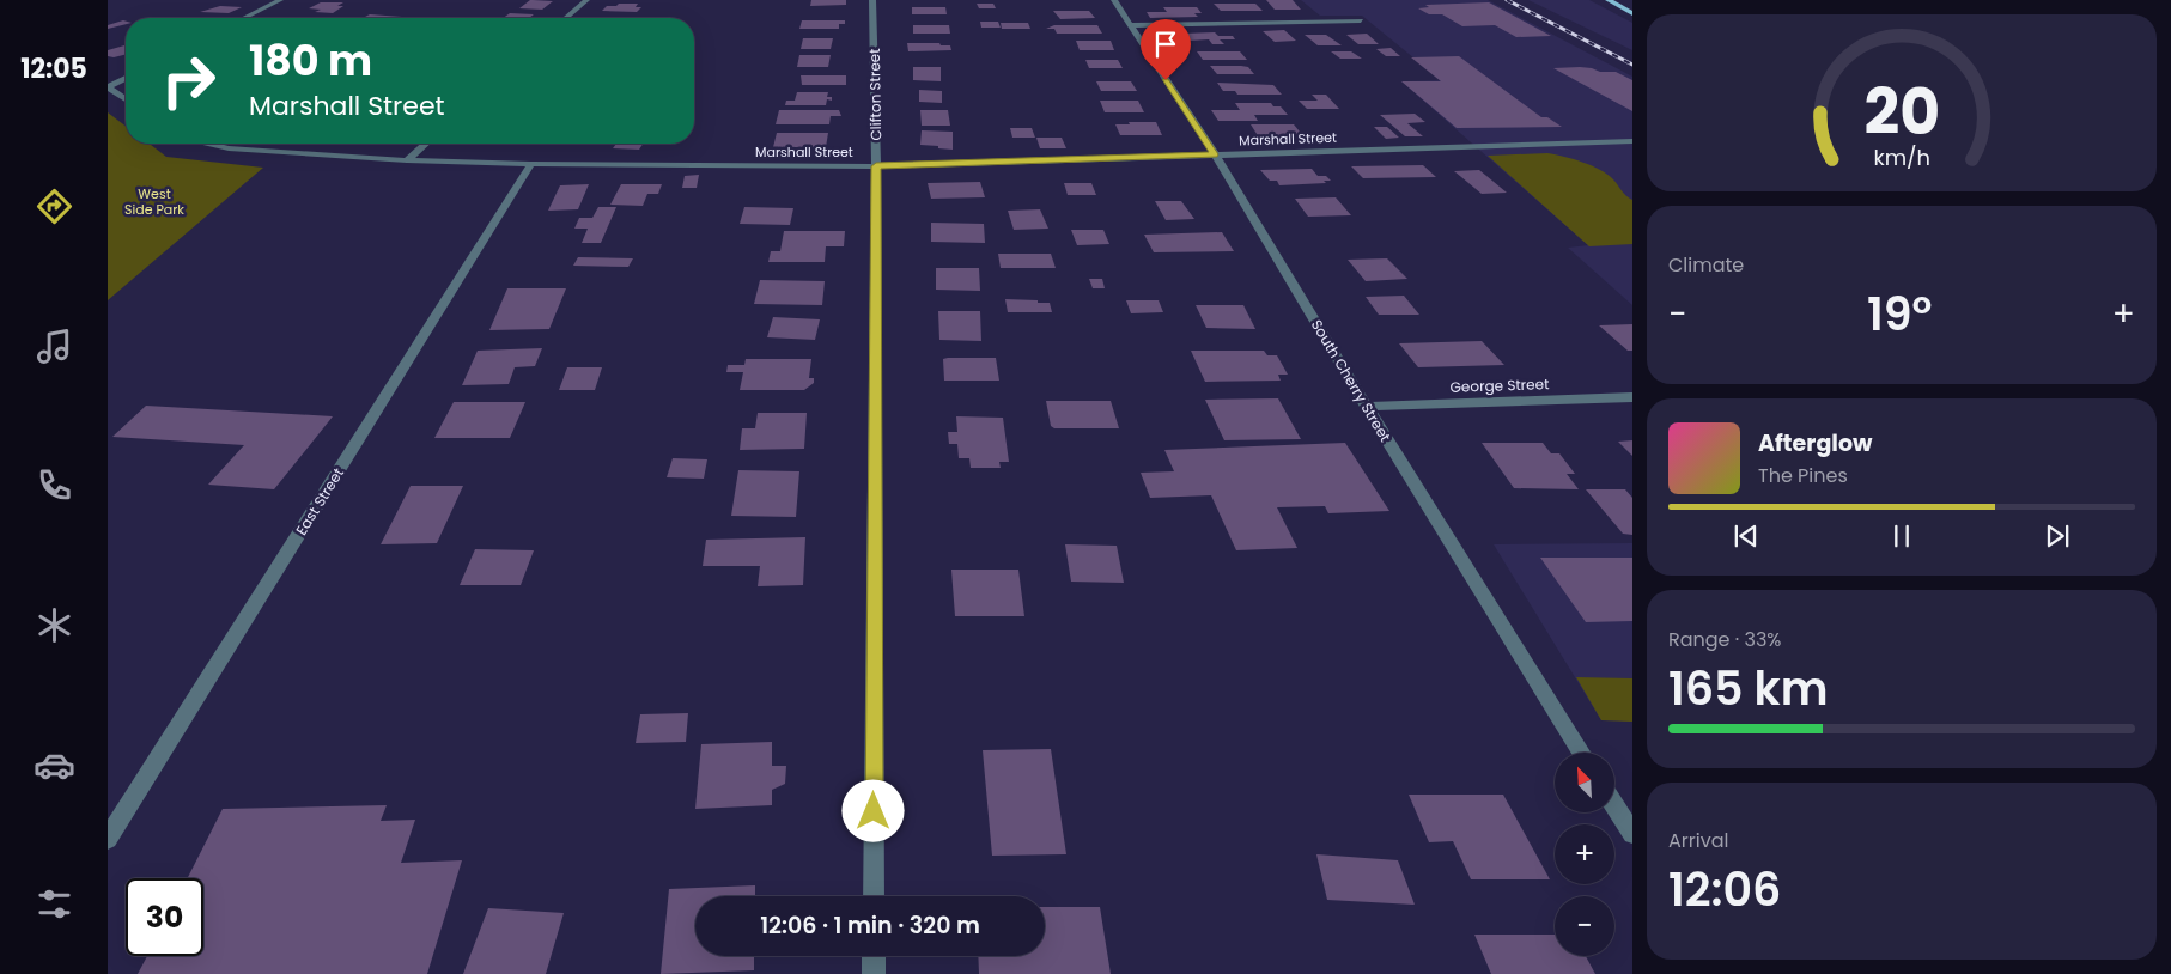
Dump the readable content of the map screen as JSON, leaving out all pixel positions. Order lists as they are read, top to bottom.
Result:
{
  "streets": {
    "street": [
      "Clifton Street",
      "Marshall Street",
      "South Cherry Street",
      "George Street",
      "East Street"
    ]
  },
  "crossings": [
    ["Clifton Street", "Marshall Street"],
    ["Marshall Street", "South Cherry Street"],
    ["Marshall Street", "East Street"],
    ["South Cherry Street", "George Street"]
  ],
  "parks": ["West Side Park"],
  "north": "top left",
  "page": {
    "tabs": "12:05",
    "turn": ["180 m", "Marshall Street"],
    "tile": [
      "Climate",
      ["Range · 33%", "165 km"],
      ["Arrival", "12:06"]
    ],
    "heat": ["−", "19°", "+"],
    "song": ["Afterglow", "The Pines"],
    "map_buttons": ["+", "−"],
    "limit": "30",
    "trip": "12:06 · 1 min · 320 m",
    "gauge": ["20", "km/h"]
  }
}
